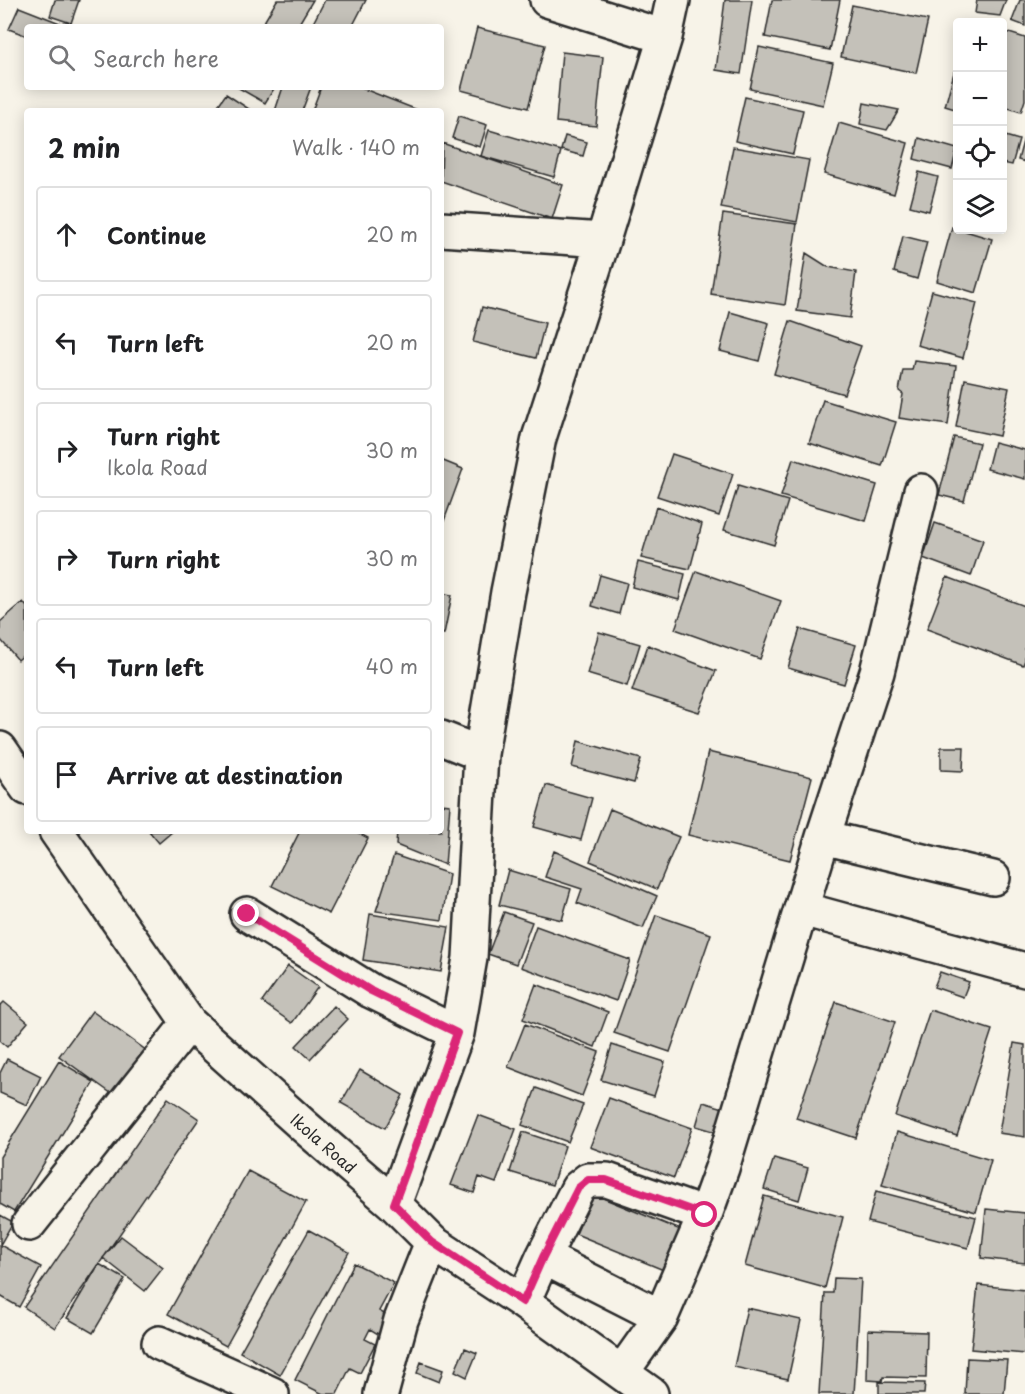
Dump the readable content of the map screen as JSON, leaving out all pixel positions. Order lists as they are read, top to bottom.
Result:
{
  "streets": {
    "street": ["Ikola Road"]
  },
  "page": {
    "map_buttons": ["+", "−"],
    "search": "Search here",
    "heading": ["2 min", "Walk · 140 m"],
    "list": [
      ["Continue", "20 m"],
      ["Turn left", "20 m"],
      ["Turn right", "Ikola Road", "30 m"],
      ["Turn right", "30 m"],
      ["Turn left", "40 m"],
      "Arrive at destination"
    ]
  }
}
